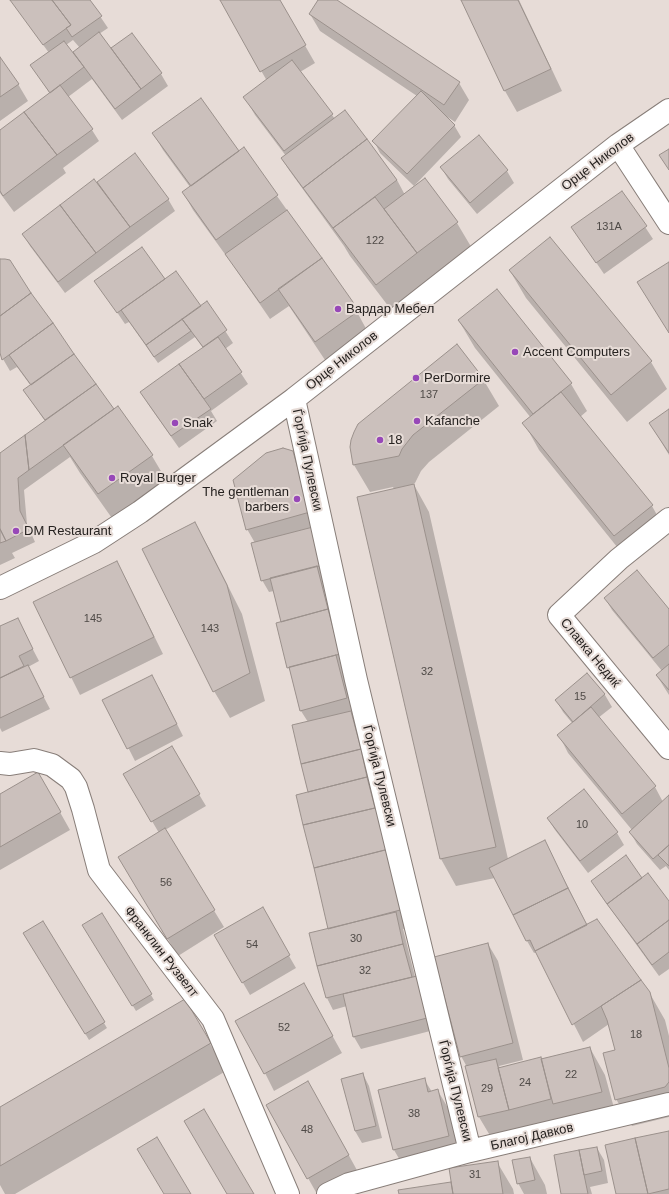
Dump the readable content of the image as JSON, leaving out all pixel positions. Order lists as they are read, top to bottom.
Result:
{
  "streets": {
    "street": [
      "Орце Николов",
      "Ѓорѓиja Пулевски",
      "Славка Недиќ",
      "Франклин Рузвелт",
      "Благој Давков"
    ]
  },
  "crossings": [
    ["Орце Николов", "Ѓорѓиja Пулевски"],
    ["Ѓорѓиja Пулевски", "Благој Давков"]
  ],
  "places": [
    "Вардар Мебел",
    "Accent Computers",
    "PerDormire",
    "Kafanche",
    "Snak",
    "18",
    "Royal Burger",
    "The gentleman barbers",
    "DM Restaurant"
  ],
  "house_numbers": [
    "131A",
    "122",
    "137",
    "145",
    "143",
    "32",
    "15",
    "10",
    "56",
    "30",
    "54",
    "32",
    "52",
    "18",
    "22",
    "24",
    "29",
    "38",
    "48",
    "31"
  ]
}
